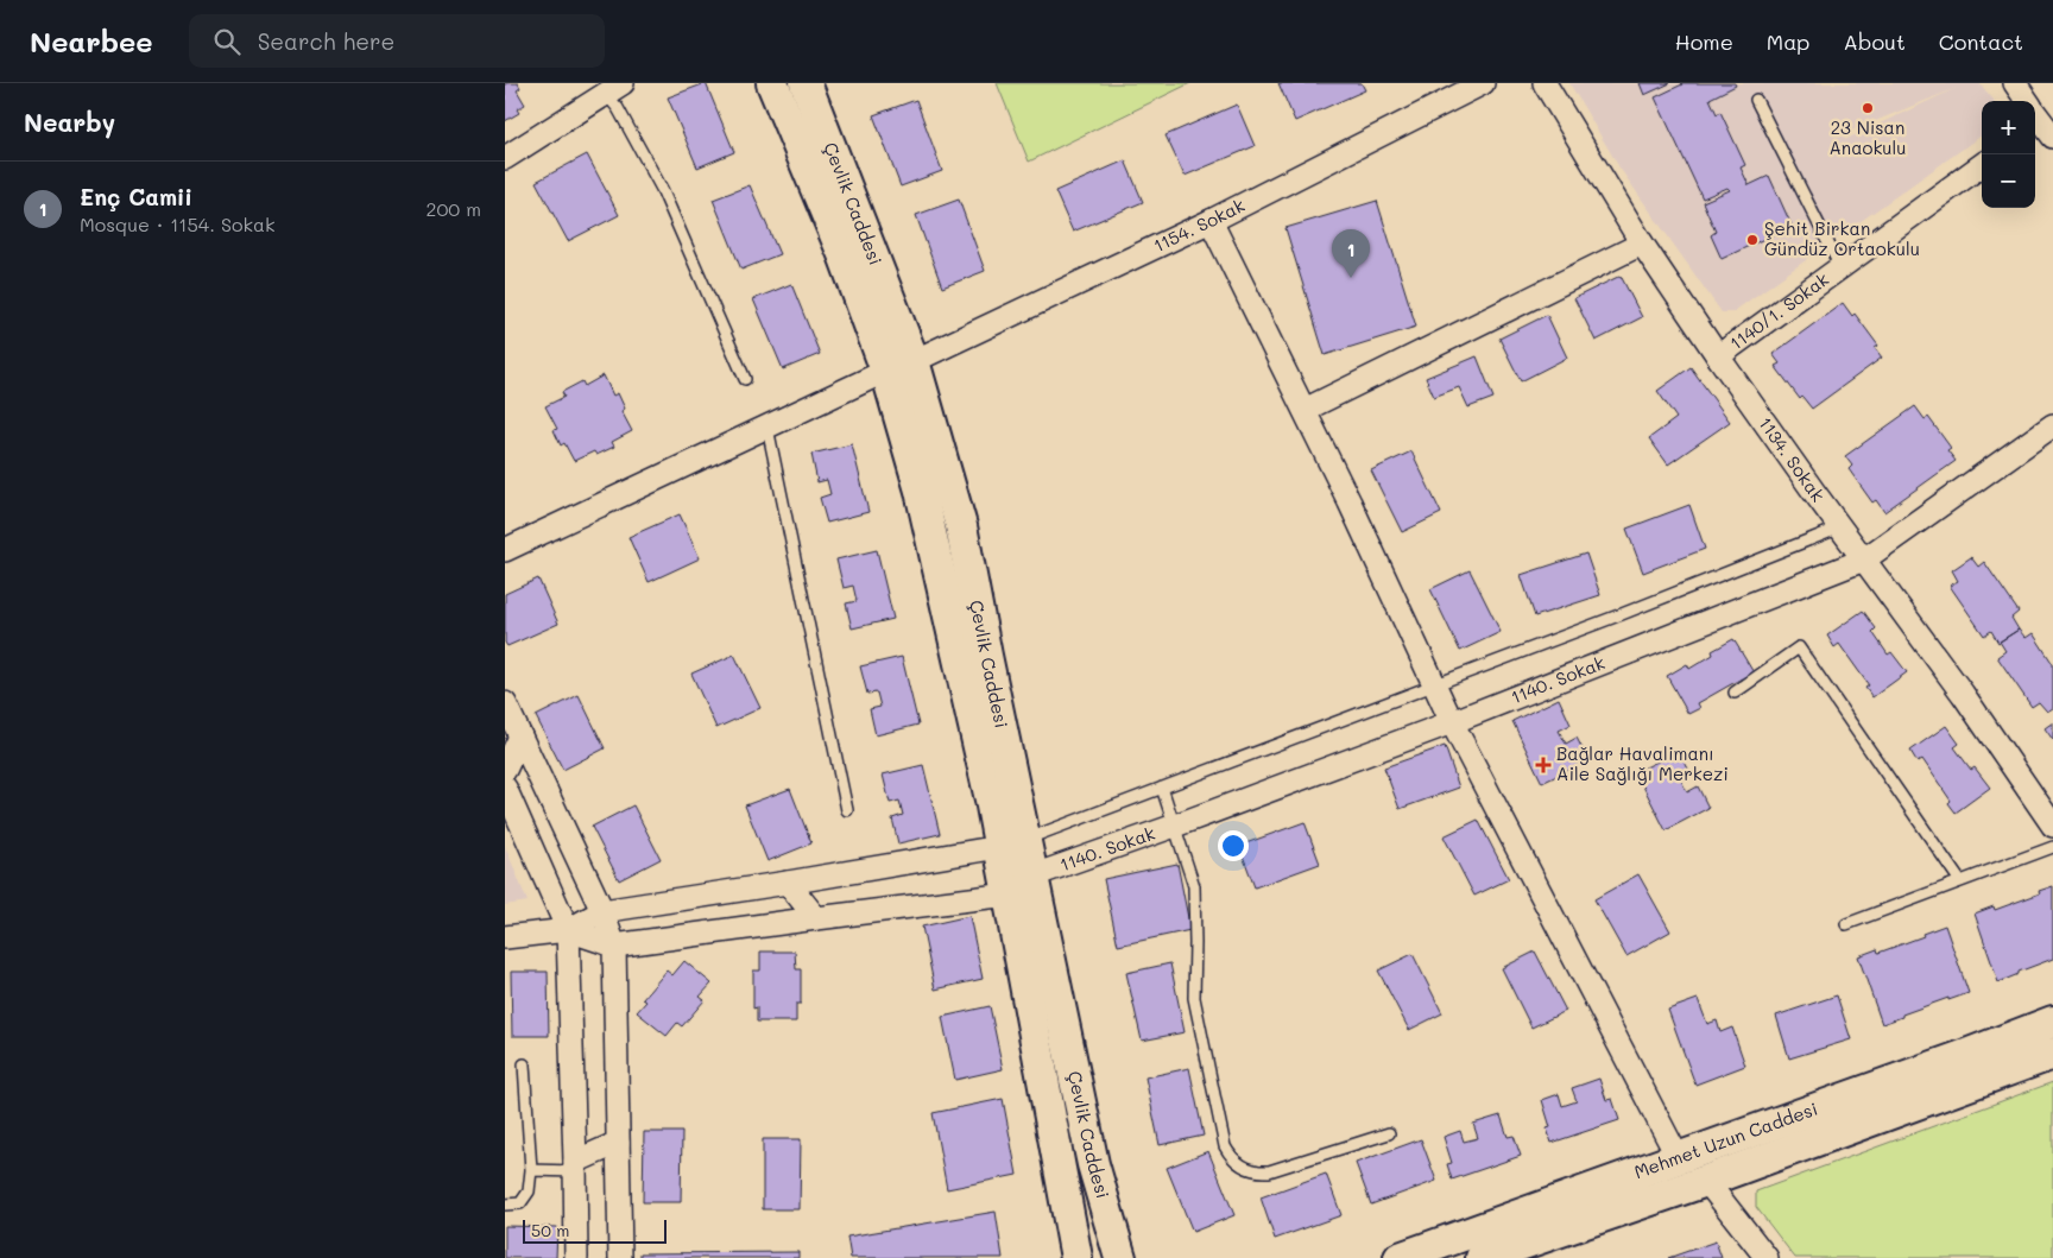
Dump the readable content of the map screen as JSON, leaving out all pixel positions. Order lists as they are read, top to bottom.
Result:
{
  "streets": {
    "main road": ["Çevlik Caddesi", "Mehmet Uzun Caddesi"],
    "street": [
      "1154. Sokak",
      "1140/1. Sokak",
      "1134. Sokak",
      "1140. Sokak"
    ]
  },
  "crossings": [
    ["Çevlik Caddesi", "1154. Sokak"],
    ["Çevlik Caddesi", "1140. Sokak"],
    ["1140/1. Sokak", "1134. Sokak"],
    ["1134. Sokak", "1140. Sokak"]
  ],
  "places": {
    "other": ["23 Nisan Anaokulu", "Şehit Birkan Gündüz Ortaokulu"],
    "health": ["Bağlar Havalimanı Aile Sağlığı Merkezi"]
  },
  "scale_bar": "50 m",
  "page": {
    "header": "Nearbee",
    "search": "Search here",
    "nav": [
      "Home",
      "Map",
      "About",
      "Contact"
    ],
    "heading": "Nearby",
    "map_buttons": ["+", "−"],
    "list": [
      {
        "mark": "1",
        "name": "Enç Camii",
        "note": "Mosque · 1154. Sokak",
        "value": "200 m"
      }
    ],
    "pins": "1",
    "scale": "50 m"
  }
}
